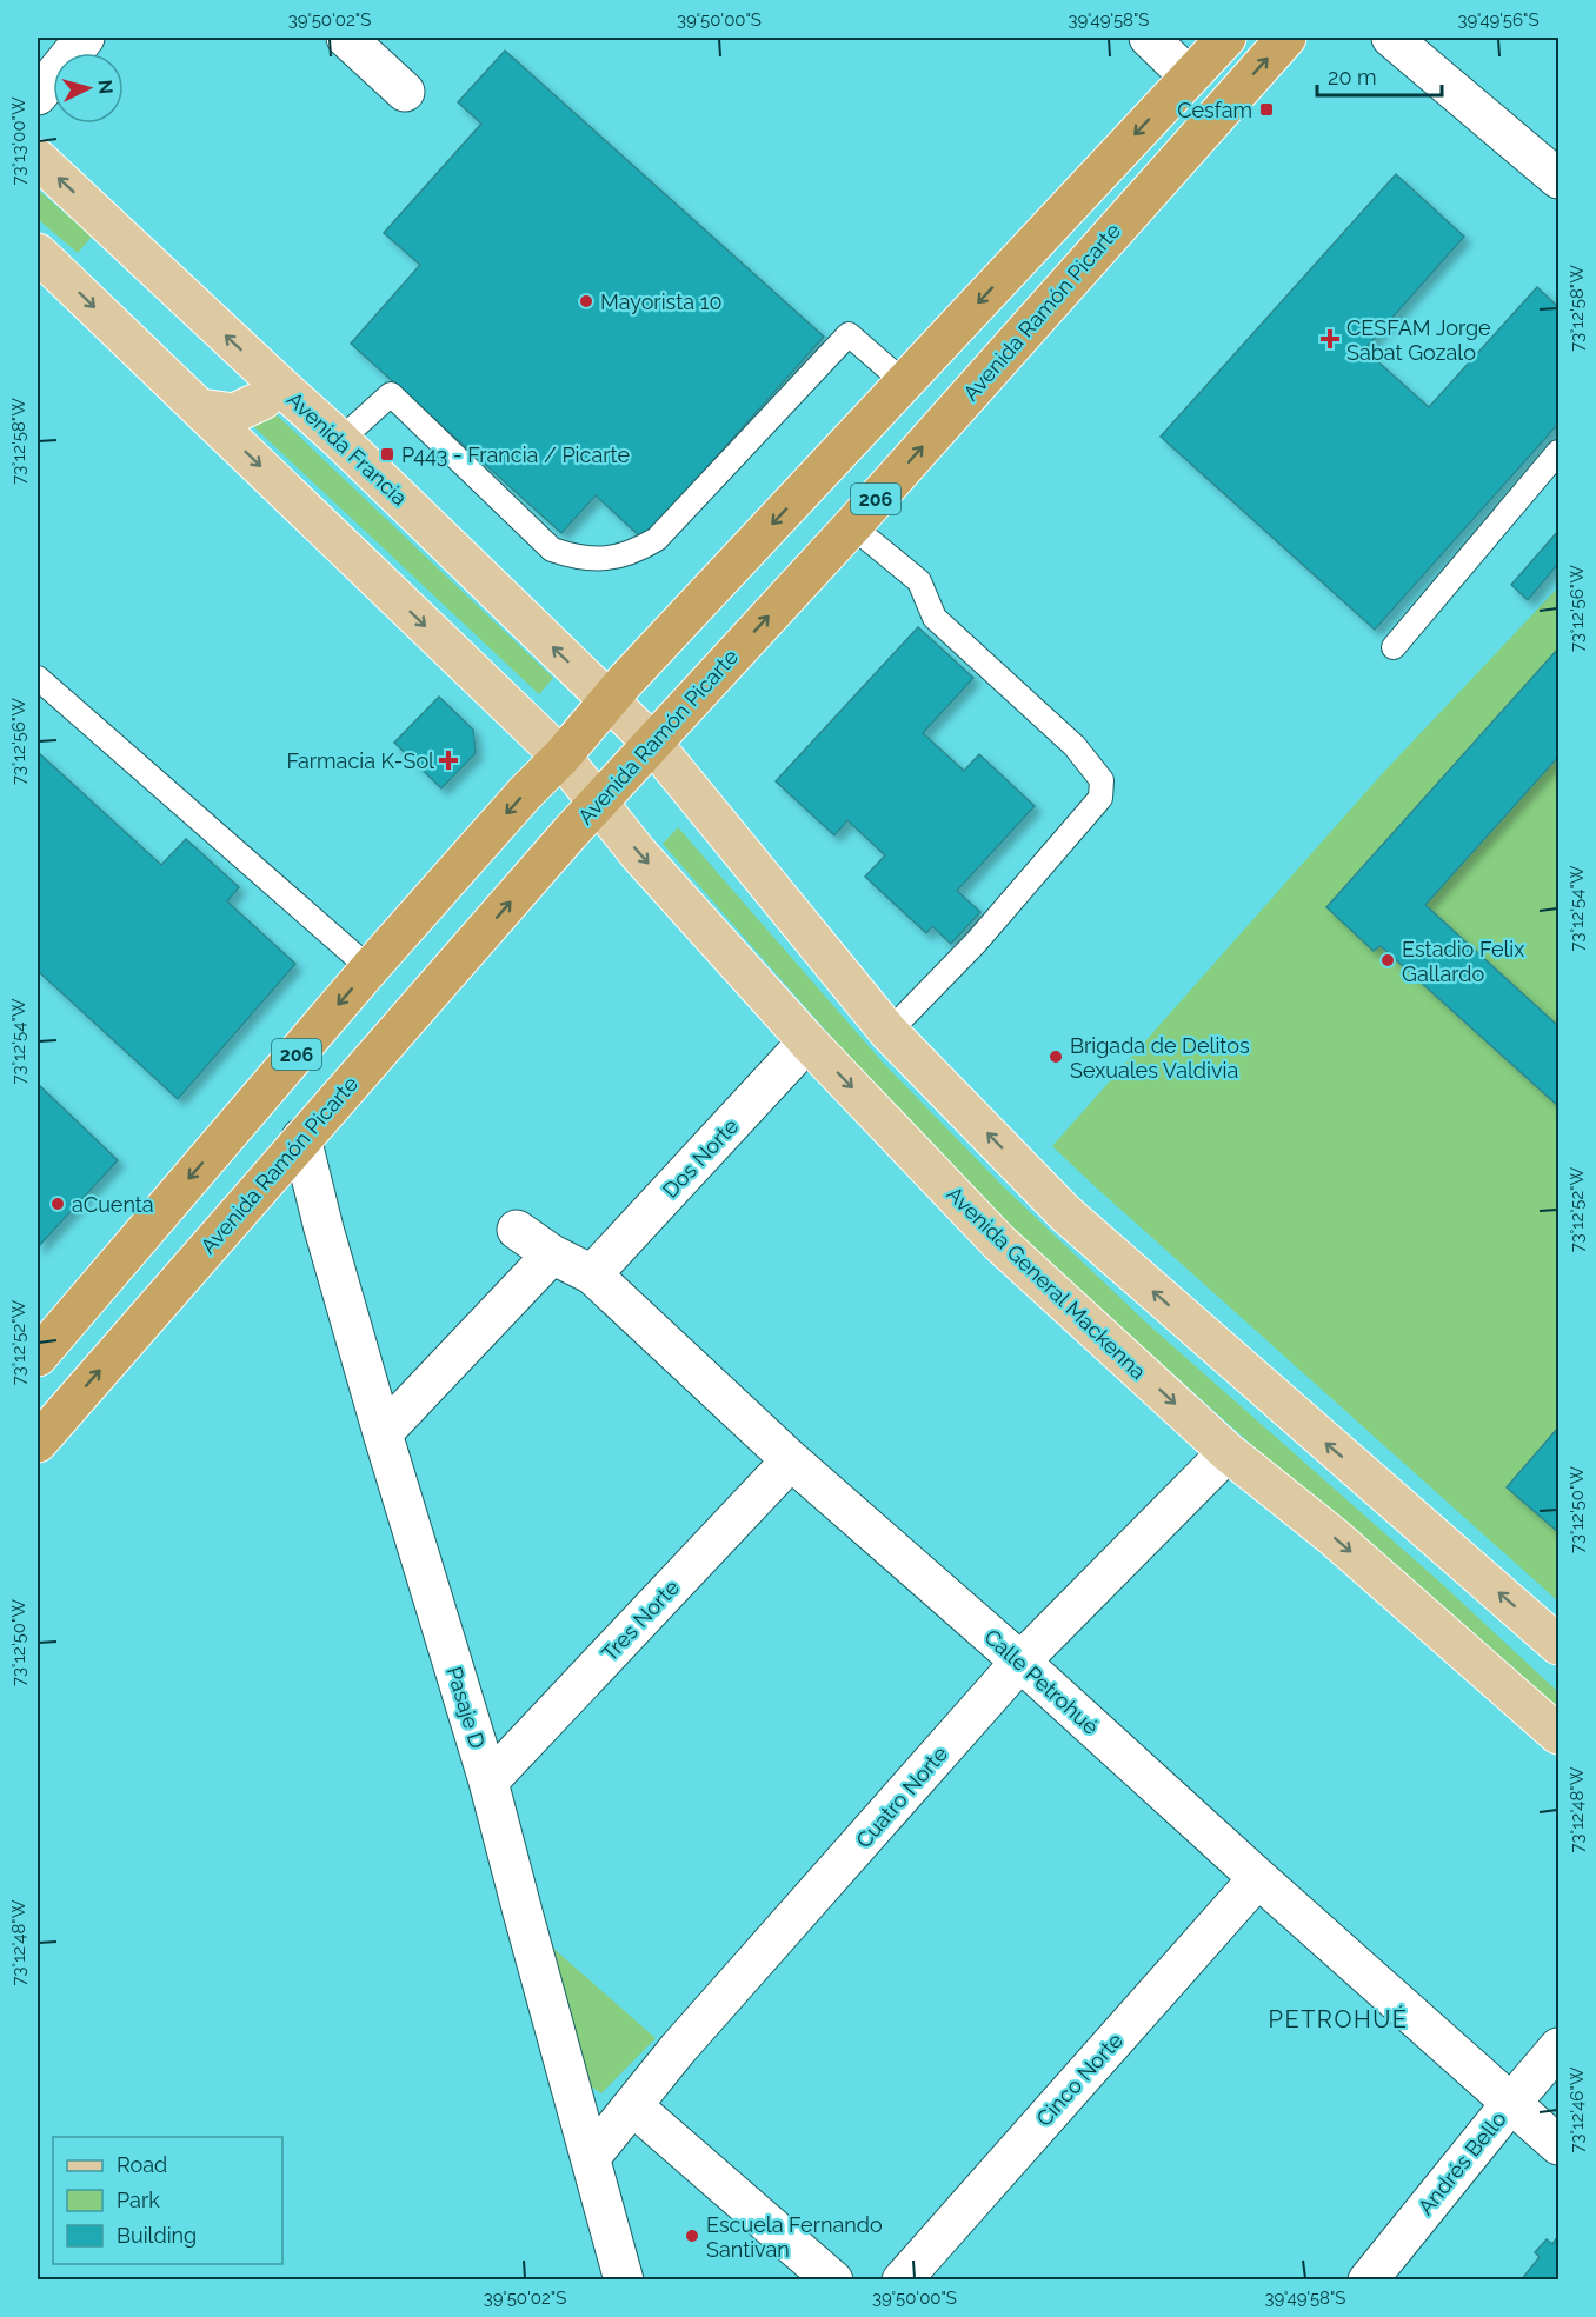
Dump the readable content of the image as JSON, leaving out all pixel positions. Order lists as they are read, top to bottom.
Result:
{
  "streets": {
    "highway": ["Avenida Ramón Picarte", "206"],
    "main road": ["Avenida Francia", "Avenida General Mackenna"],
    "street": [
      "Dos Norte",
      "Tres Norte",
      "Calle Petrohué",
      "Pasaje D",
      "Cuatro Norte",
      "Cinco Norte",
      "Andrés Bello"
    ]
  },
  "crossings": [
    ["Avenida Ramón Picarte", "Avenida Francia"],
    ["Avenida Ramón Picarte", "Avenida General Mackenna"],
    ["Avenida Ramón Picarte", "Pasaje D"],
    ["Dos Norte", "Avenida General Mackenna"],
    ["Dos Norte", "Calle Petrohué"],
    ["Avenida General Mackenna", "Cuatro Norte"],
    ["Tres Norte", "Calle Petrohué"],
    ["Tres Norte", "Pasaje D"],
    ["Calle Petrohué", "Cuatro Norte"],
    ["Calle Petrohué", "Cinco Norte"],
    ["Calle Petrohué", "Andrés Bello"],
    ["Pasaje D", "Cuatro Norte"]
  ],
  "districts": ["PETROHUÉ"],
  "places": {
    "transit": ["Cesfam", "P443 - Francia / Picarte"],
    "other": [
      "Mayorista 10",
      "Estadio Felix Gallardo",
      "Brigada de Delitos Sexuales Valdivia",
      "aCuenta",
      "Escuela Fernando Santivan"
    ],
    "health": ["CESFAM Jorge Sabat Gozalo", "Farmacia K-Sol"]
  },
  "legend": ["Road", "Park", "Building"],
  "scale_bar": "20 m",
  "north": "right",
  "coordinates": [
    "39°50'02\"S",
    "39°50'00\"S",
    "39°49'58\"S",
    "39°49'56\"S",
    "73°13'00\"W",
    "73°12'58\"W",
    "73°12'56\"W",
    "73°12'54\"W",
    "73°12'52\"W",
    "73°12'50\"W",
    "73°12'48\"W",
    "73°12'46\"W"
  ]
}
